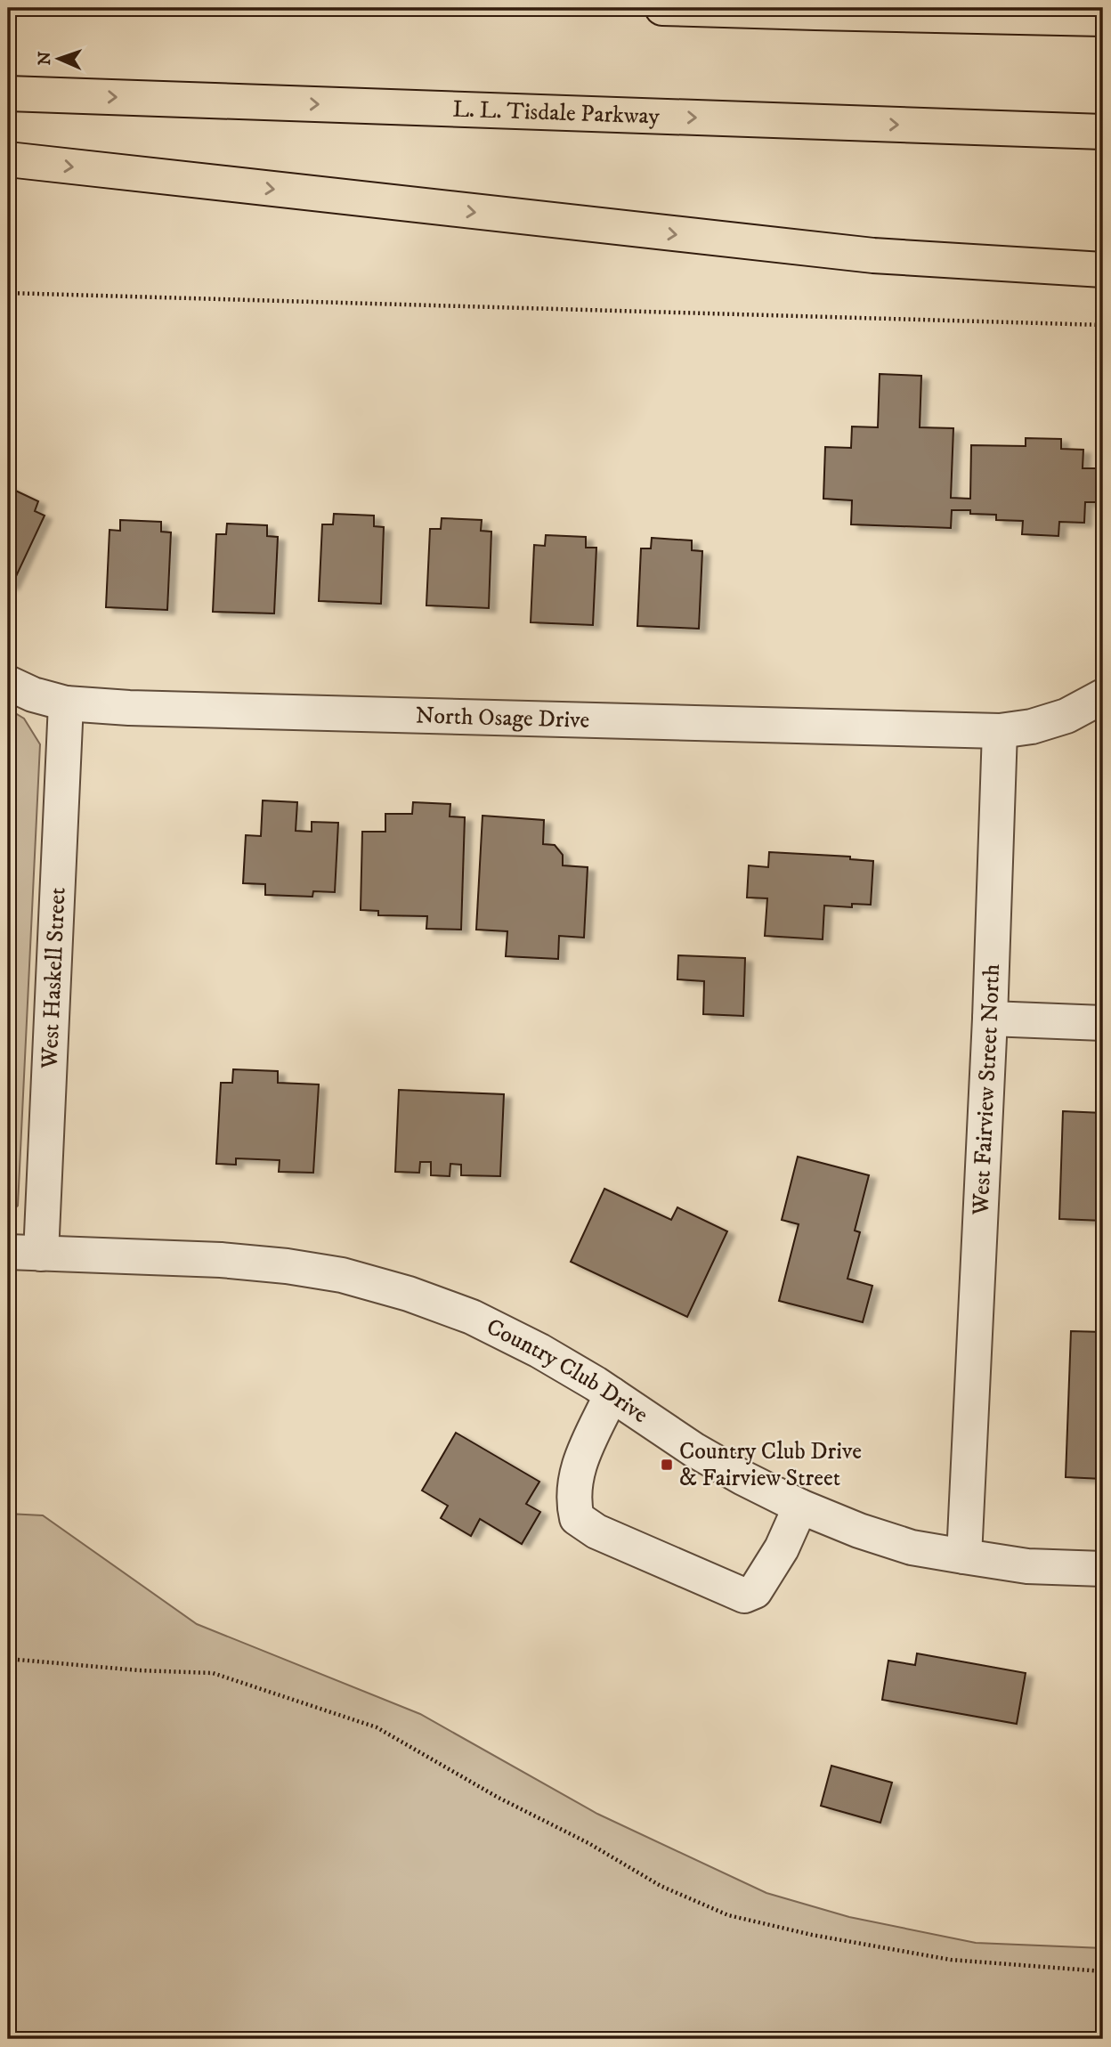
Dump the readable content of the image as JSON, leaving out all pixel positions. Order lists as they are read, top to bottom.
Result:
{
  "streets": {
    "highway": ["L. L. Tisdale Parkway"],
    "street": [
      "North Osage Drive",
      "West Haskell Street",
      "West Fairview Street North",
      "Country Club Drive"
    ]
  },
  "crossings": [
    ["North Osage Drive", "West Haskell Street"],
    ["North Osage Drive", "West Fairview Street North"],
    ["West Haskell Street", "Country Club Drive"],
    ["West Fairview Street North", "Country Club Drive"]
  ],
  "places": {
    "transit": ["Country Club Drive & Fairview Street"]
  },
  "north": "left"
}
